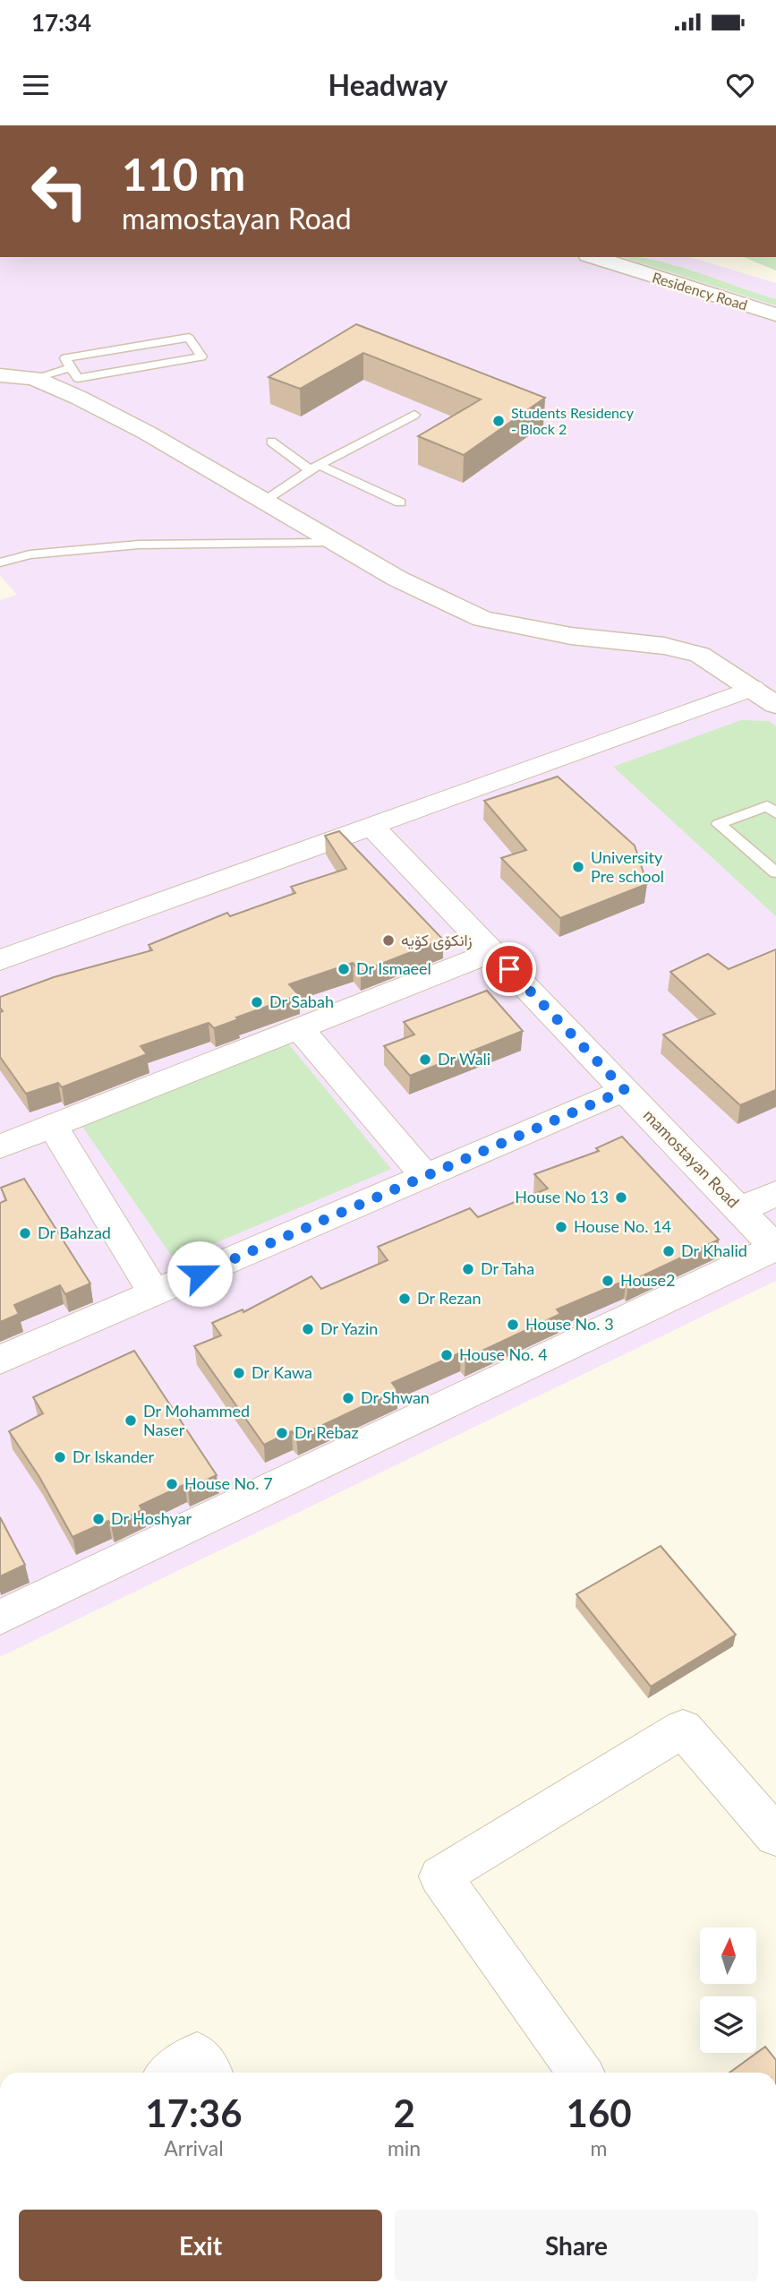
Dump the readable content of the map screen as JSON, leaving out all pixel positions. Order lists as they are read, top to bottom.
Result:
{
  "streets": {
    "street": ["Residency Road", "mamostayan Road"]
  },
  "places": [
    "Students Residency - Block 2",
    "University Pre school",
    "زانکۆی کۆیە",
    "Dr Ismaeel",
    "Dr Sabah",
    "Dr Wali",
    "House No 13",
    "House No. 14",
    "Dr Bahzad",
    "Dr Khalid",
    "Dr Taha",
    "House2",
    "Dr Rezan",
    "House No. 3",
    "Dr Yazin",
    "House No. 4",
    "Dr Kawa",
    "Dr Shwan",
    "Dr Mohammed Naser",
    "Dr Rebaz",
    "Dr Iskander",
    "House No. 7",
    "Dr Hoshyar"
  ],
  "north": "top",
  "page": {
    "status": "17:34",
    "header": "Headway",
    "turn": ["110 m", "mamostayan Road"],
    "eta": [
      "17:36",
      "Arrival",
      "2",
      "min",
      "160",
      "m"
    ],
    "buttons": ["Exit", "Share"]
  }
}
